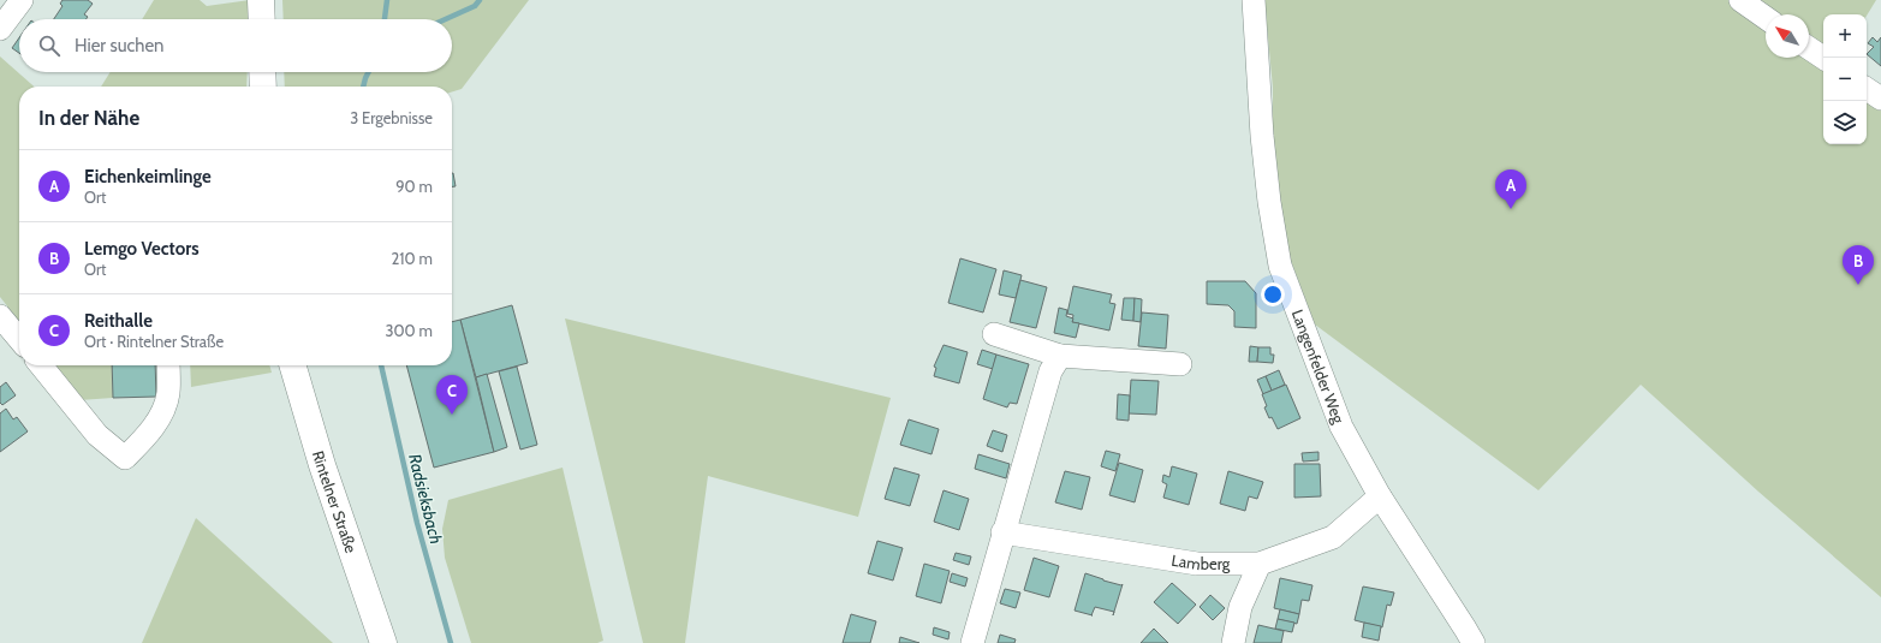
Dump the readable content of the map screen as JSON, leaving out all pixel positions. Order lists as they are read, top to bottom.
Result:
{
  "streets": {
    "main road": ["Rintelner Straße"],
    "street": ["Langenfelder Weg", "Lamberg"]
  },
  "crossings": [
    ["Langenfelder Weg", "Lamberg"]
  ],
  "water": ["Radsieksbach"],
  "north": "top left",
  "page": {
    "map_buttons": ["+", "−"],
    "search": "Hier suchen",
    "heading": ["In der Nähe", "3 Ergebnisse"],
    "list": [
      {
        "mark": "A",
        "name": "Eichenkeimlinge",
        "note": "Ort",
        "value": "90 m"
      },
      {
        "mark": "B",
        "name": "Lemgo Vectors",
        "note": "Ort",
        "value": "210 m"
      },
      {
        "mark": "C",
        "name": "Reithalle",
        "note": "Ort · Rintelner Straße",
        "value": "300 m"
      }
    ],
    "pins": ["A", "B", "C"]
  }
}
